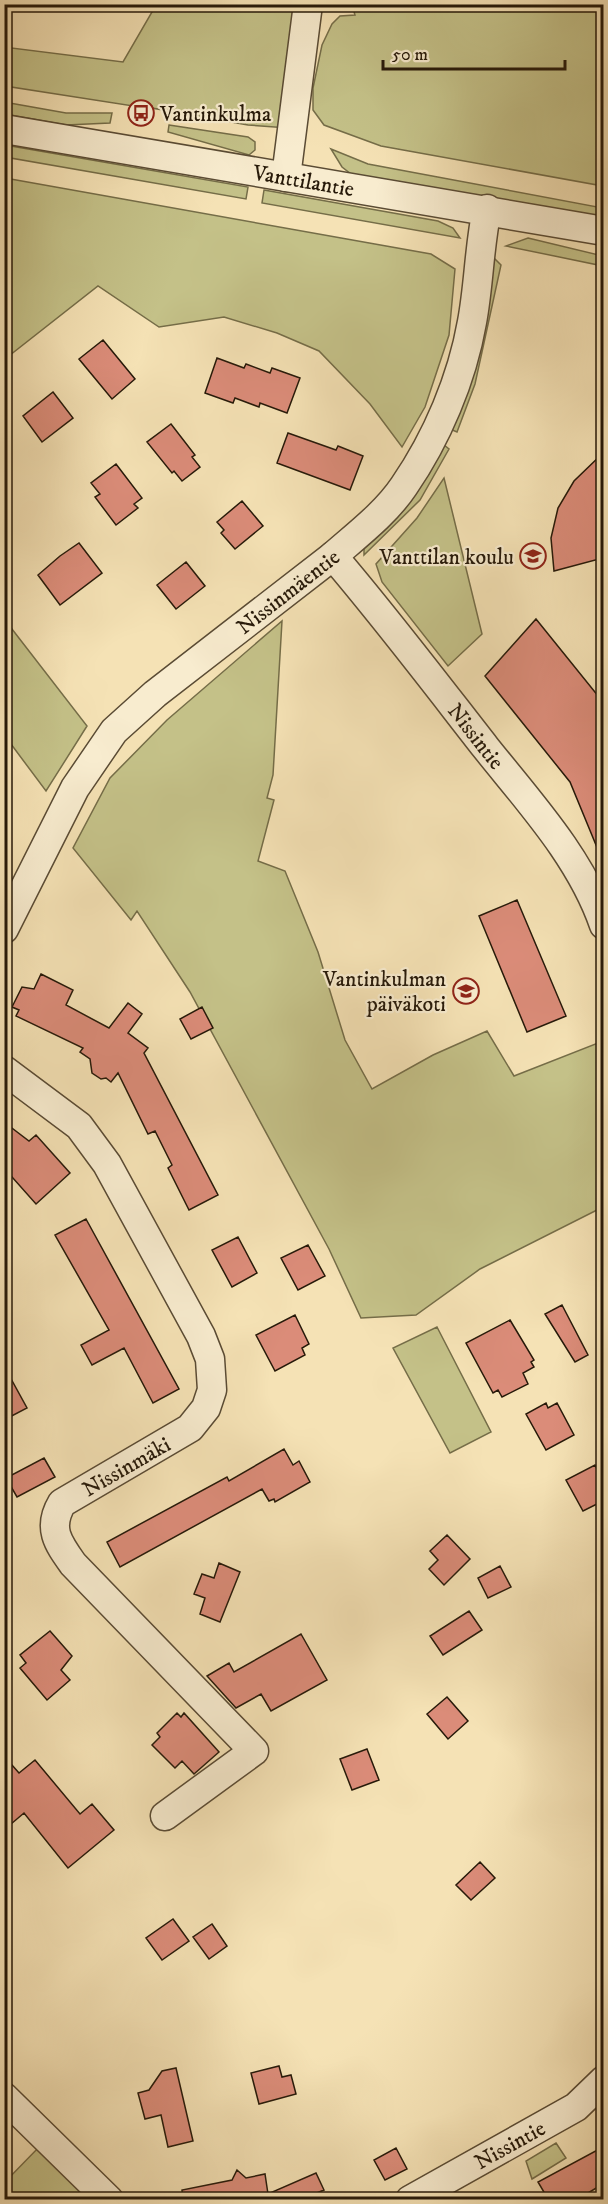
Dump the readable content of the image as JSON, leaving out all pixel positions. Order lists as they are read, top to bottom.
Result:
{
  "streets": {
    "street": [
      "Vanttilantie",
      "Nissinmäentie",
      "Nissintie",
      "Nissinmäki"
    ]
  },
  "crossings": [
    ["Vanttilantie", "Nissinmäentie"],
    ["Nissinmäentie", "Nissintie"]
  ],
  "places": {
    "bus stop": ["Vantinkulma"],
    "school or university": ["Vanttilan koulu", "Vantinkulman päiväkoti"]
  },
  "scale_bar": "50 m"
}
